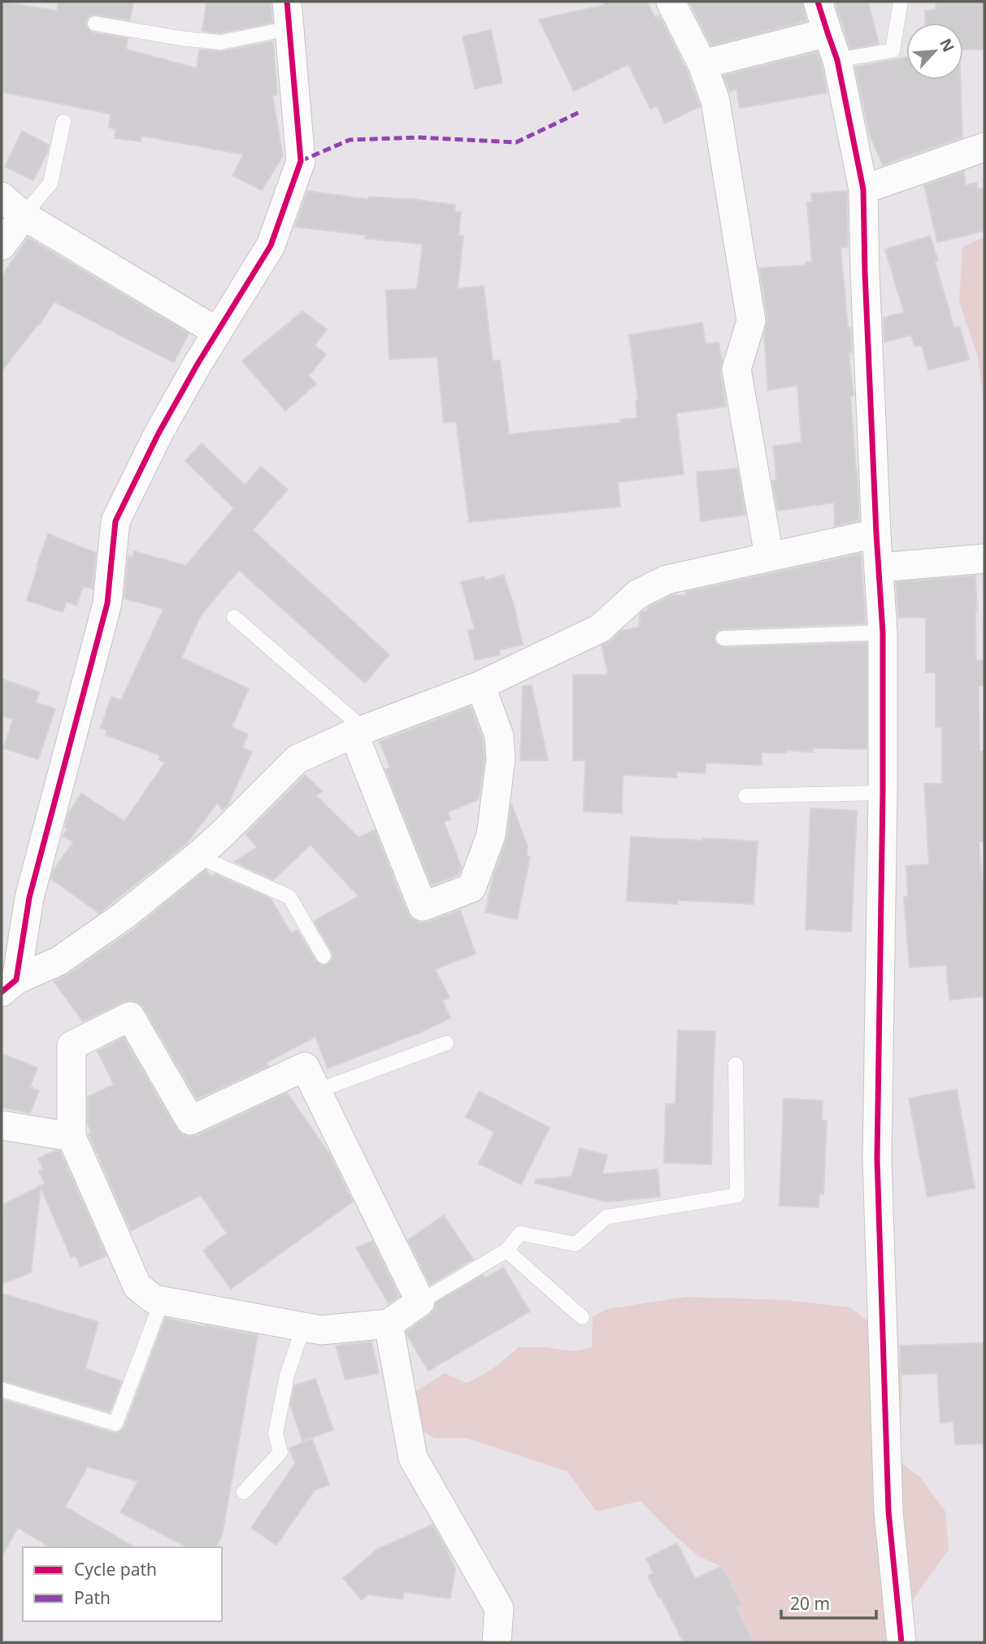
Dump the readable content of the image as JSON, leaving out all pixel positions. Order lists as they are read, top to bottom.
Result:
{
  "legend": ["Cycle path", "Path"],
  "scale_bar": "20 m",
  "north": "top right"
}
